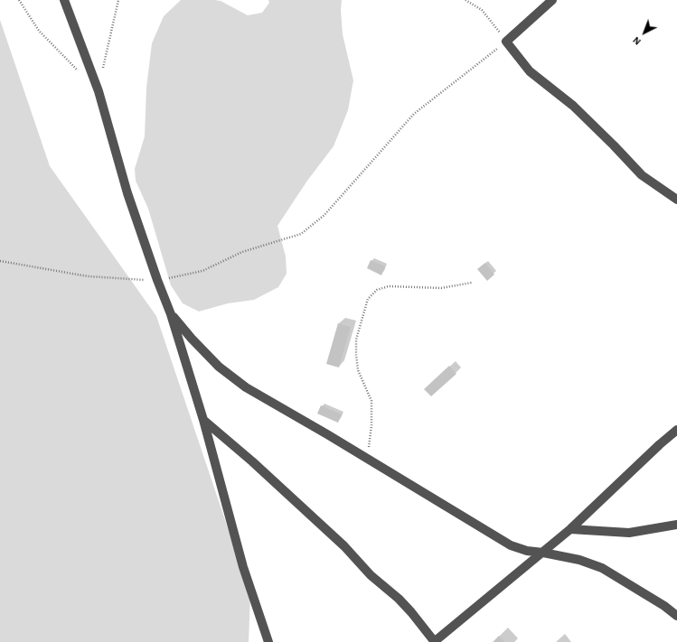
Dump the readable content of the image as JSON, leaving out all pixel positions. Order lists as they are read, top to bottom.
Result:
{
  "north": "bottom left"
}
